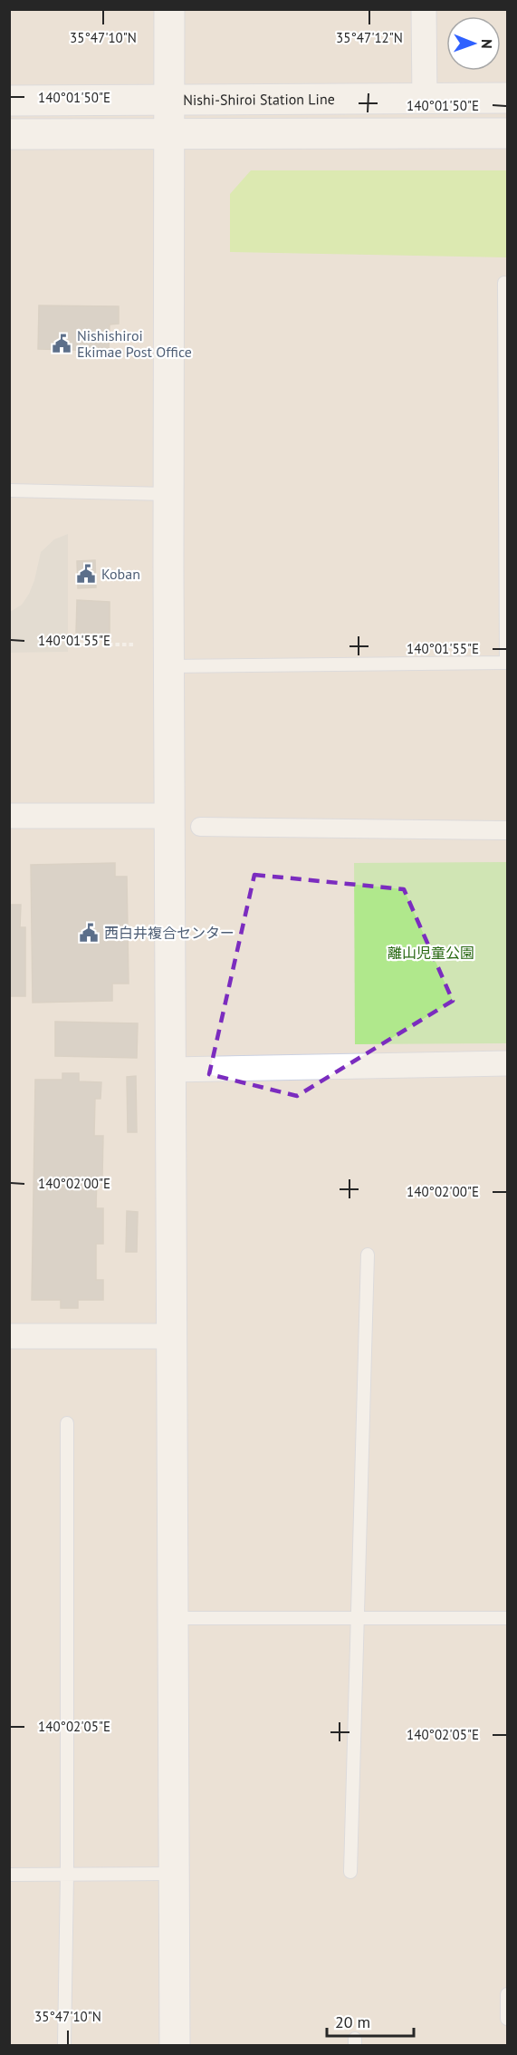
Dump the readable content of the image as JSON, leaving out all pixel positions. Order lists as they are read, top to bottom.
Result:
{
  "streets": {
    "street": ["Nishi-Shiroi Station Line"]
  },
  "parks": ["離山児童公園"],
  "places": {
    "public building": ["Nishishiroi Ekimae Post Office", "Koban", "西白井複合センター"]
  },
  "scale_bar": "20 m",
  "north": "right",
  "coordinates": [
    "35°47'10\"N",
    "35°47'12\"N",
    "140°01'50\"E",
    "140°01'55\"E",
    "140°02'00\"E",
    "140°02'05\"E"
  ]
}
